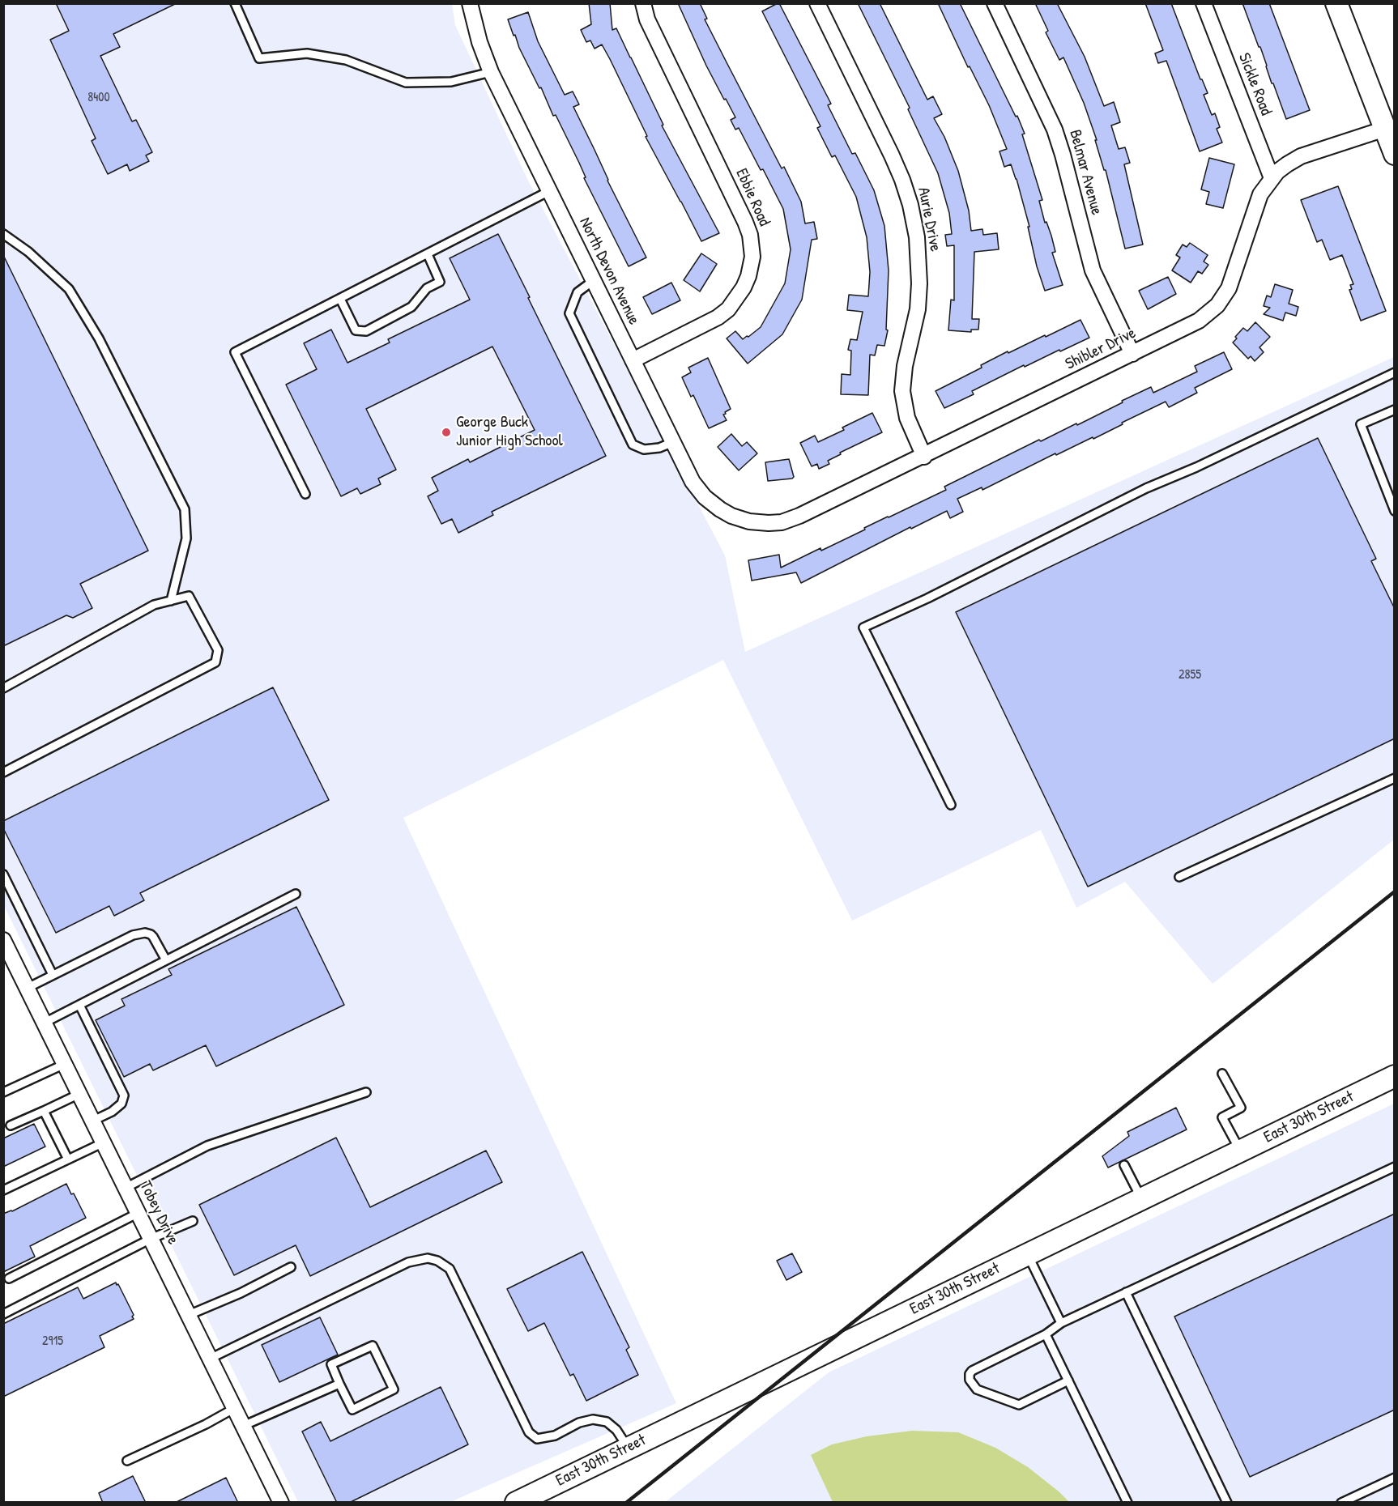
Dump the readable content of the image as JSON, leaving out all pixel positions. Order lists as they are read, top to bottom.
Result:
{
  "streets": {
    "main road": ["East 30th Street"],
    "street": [
      "Sickle Road",
      "Belmar Avenue",
      "Ebbie Road",
      "Aurie Drive",
      "North Devon Avenue",
      "Shibler Drive",
      "Tobey Drive"
    ]
  },
  "crossings": [
    ["Sickle Road", "Shibler Drive"],
    ["Belmar Avenue", "Shibler Drive"],
    ["Ebbie Road", "North Devon Avenue"],
    ["Aurie Drive", "Shibler Drive"],
    ["North Devon Avenue", "Shibler Drive"]
  ],
  "places": ["George Buck Junior High School"],
  "house_numbers": ["8400", "2855", "2915"]
}
